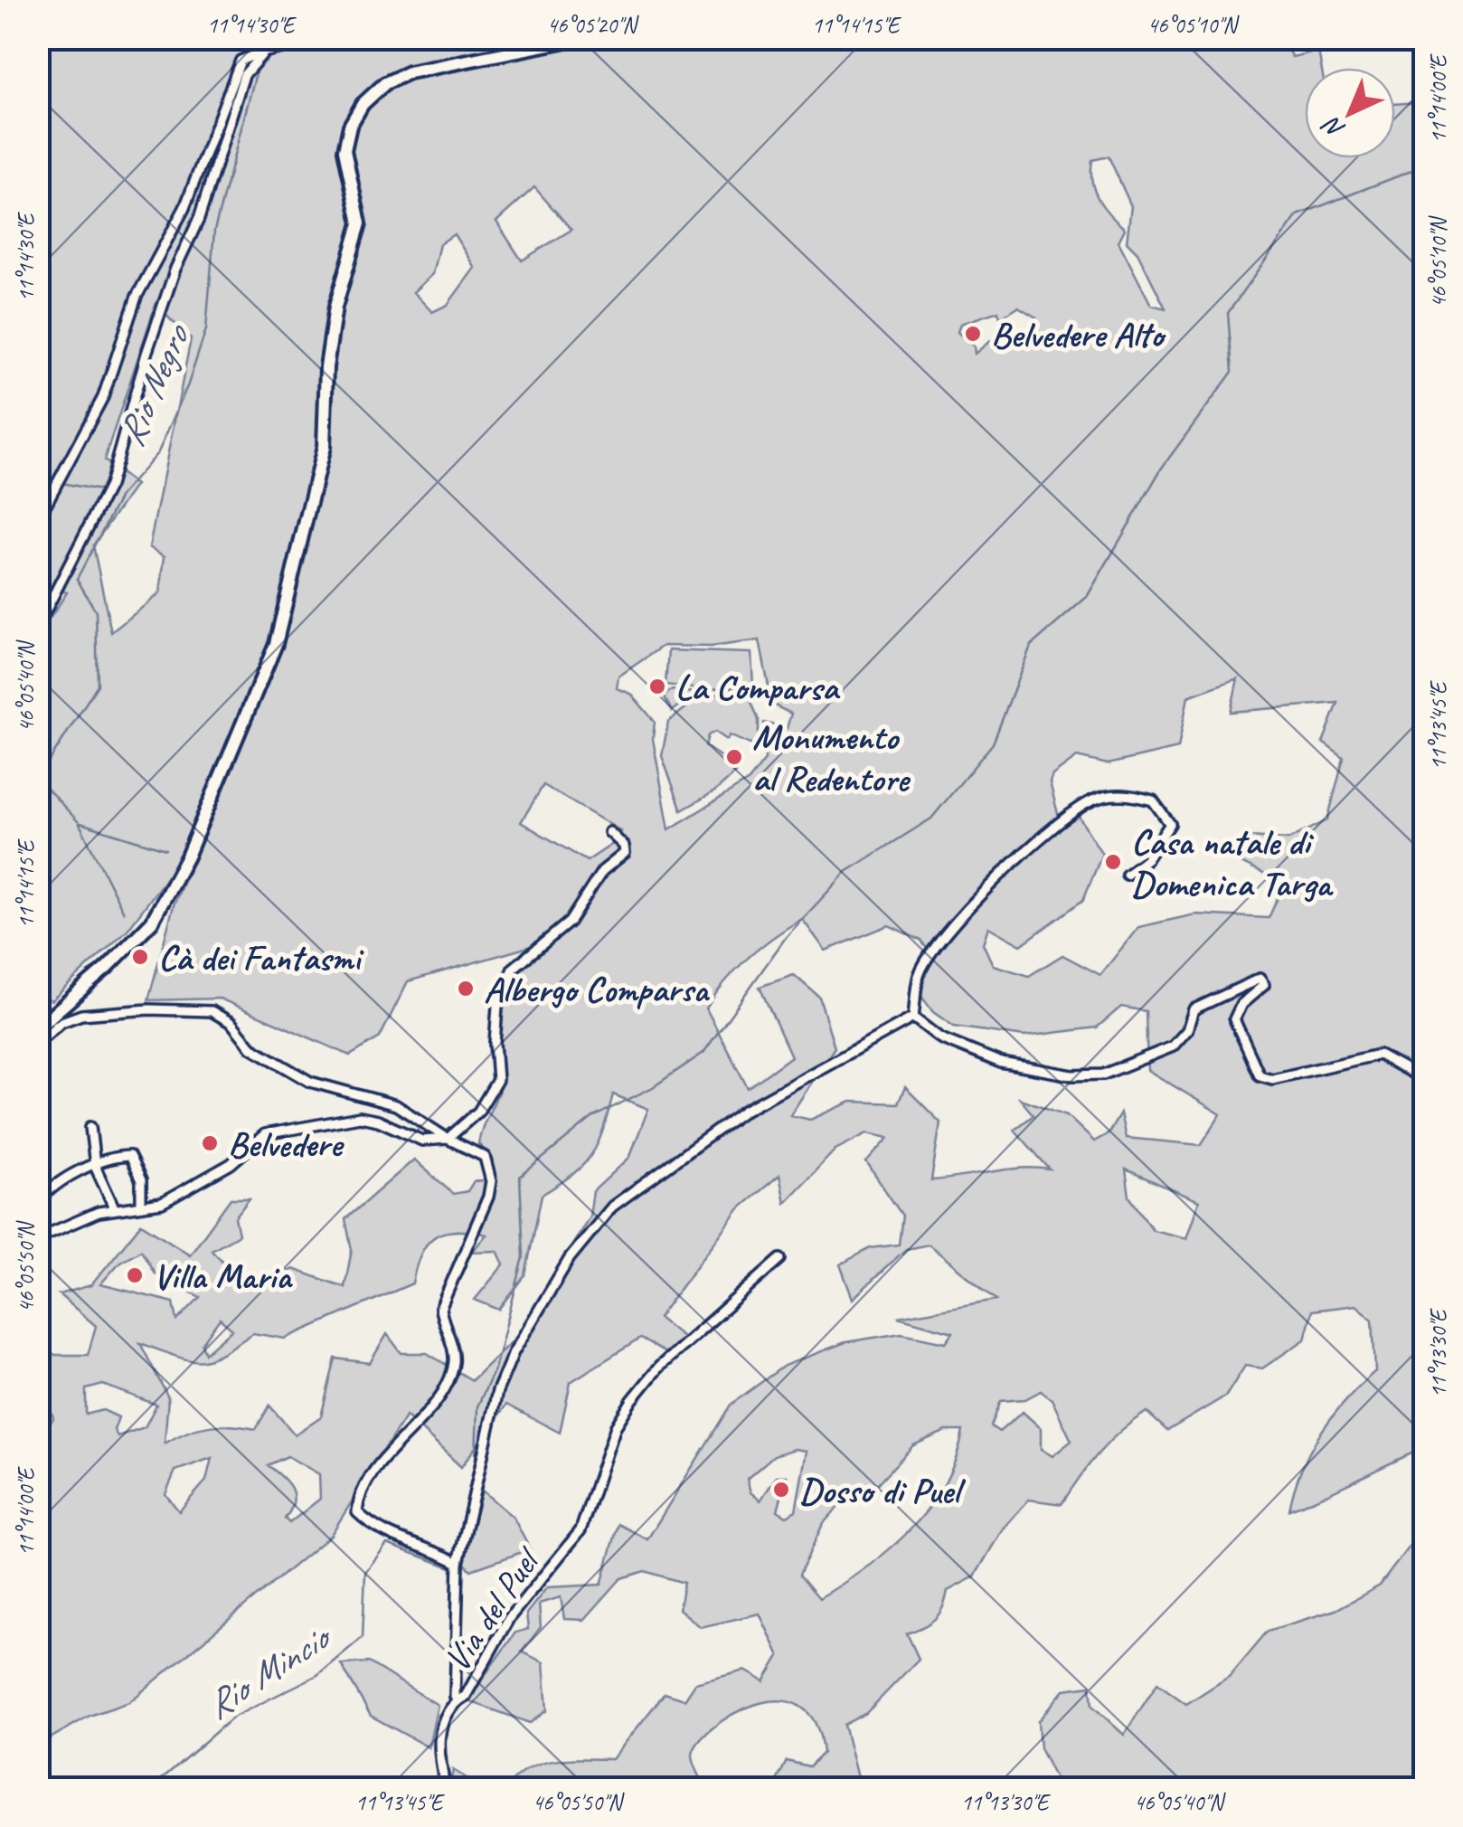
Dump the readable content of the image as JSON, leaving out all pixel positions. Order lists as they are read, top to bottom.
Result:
{
  "streets": {
    "street": ["Via del Puel"]
  },
  "water": ["Rio Negro", "Rio Mincio"],
  "places": [
    "Belvedere Alto",
    "La Comparsa",
    "Monumento al Redentore",
    "Casa natale di Domenica Targa",
    "Cà dei Fantasmi",
    "Albergo Comparsa",
    "Belvedere",
    "Villa Maria",
    "Dosso di Puel"
  ],
  "north": "bottom left",
  "coordinates": [
    "11°14'30\"E",
    "46°05'20\"N",
    "11°14'15\"E",
    "46°05'10\"N",
    "11°14'00\"E",
    "46°05'40\"N",
    "11°13'45\"E",
    "46°05'50\"N",
    "11°13'30\"E"
  ]
}
